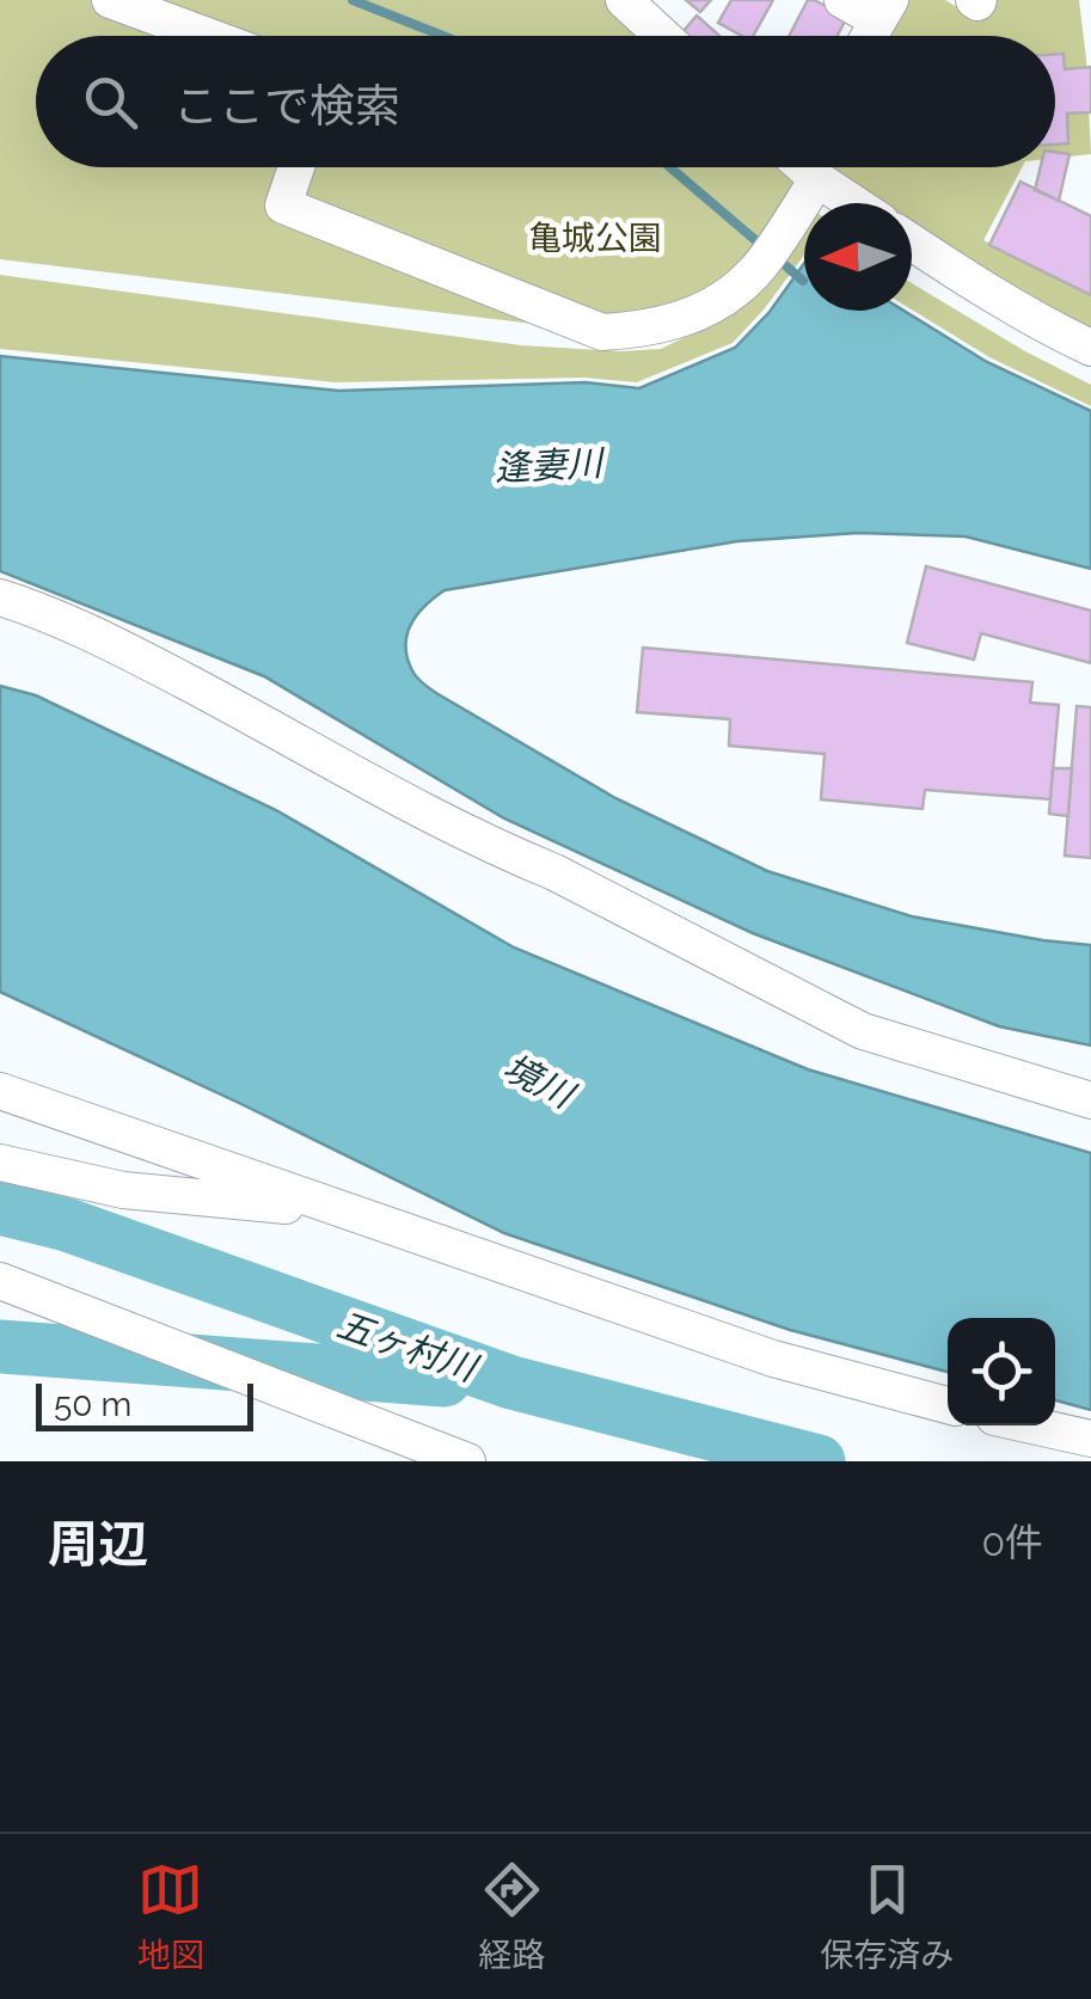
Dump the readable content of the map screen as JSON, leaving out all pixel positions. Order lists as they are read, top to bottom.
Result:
{
  "water": ["逢妻川", "境川", "五ヶ村川"],
  "parks": ["亀城公園"],
  "scale_bar": "50 m",
  "north": "left",
  "page": {
    "search": "ここで検索",
    "scale": "50 m",
    "heading": ["周辺", "0件"],
    "nav": ["地図", "経路", "保存済み"]
  }
}
